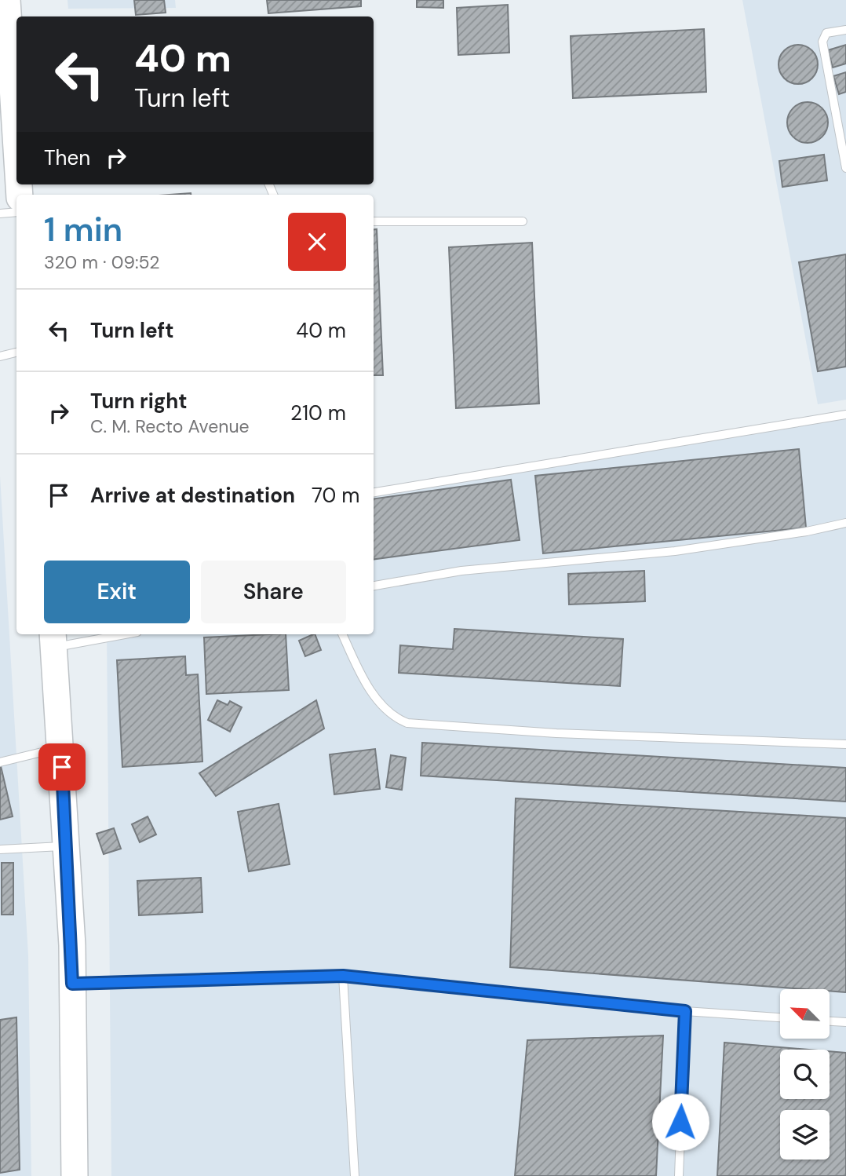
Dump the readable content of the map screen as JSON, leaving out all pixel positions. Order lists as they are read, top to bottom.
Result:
{
  "north": "top left",
  "page": {
    "turn": ["40 m", "Turn left"],
    "then": "Then",
    "heading": ["1 min", "320 m · 09:52"],
    "list": [
      {
        "name": "Turn left",
        "value": "40 m"
      },
      {
        "name": "Turn right",
        "note": "C. M. Recto Avenue",
        "value": "210 m"
      },
      {
        "name": "Arrive at destination",
        "value": "70 m"
      }
    ],
    "buttons": ["Exit", "Share"]
  }
}
